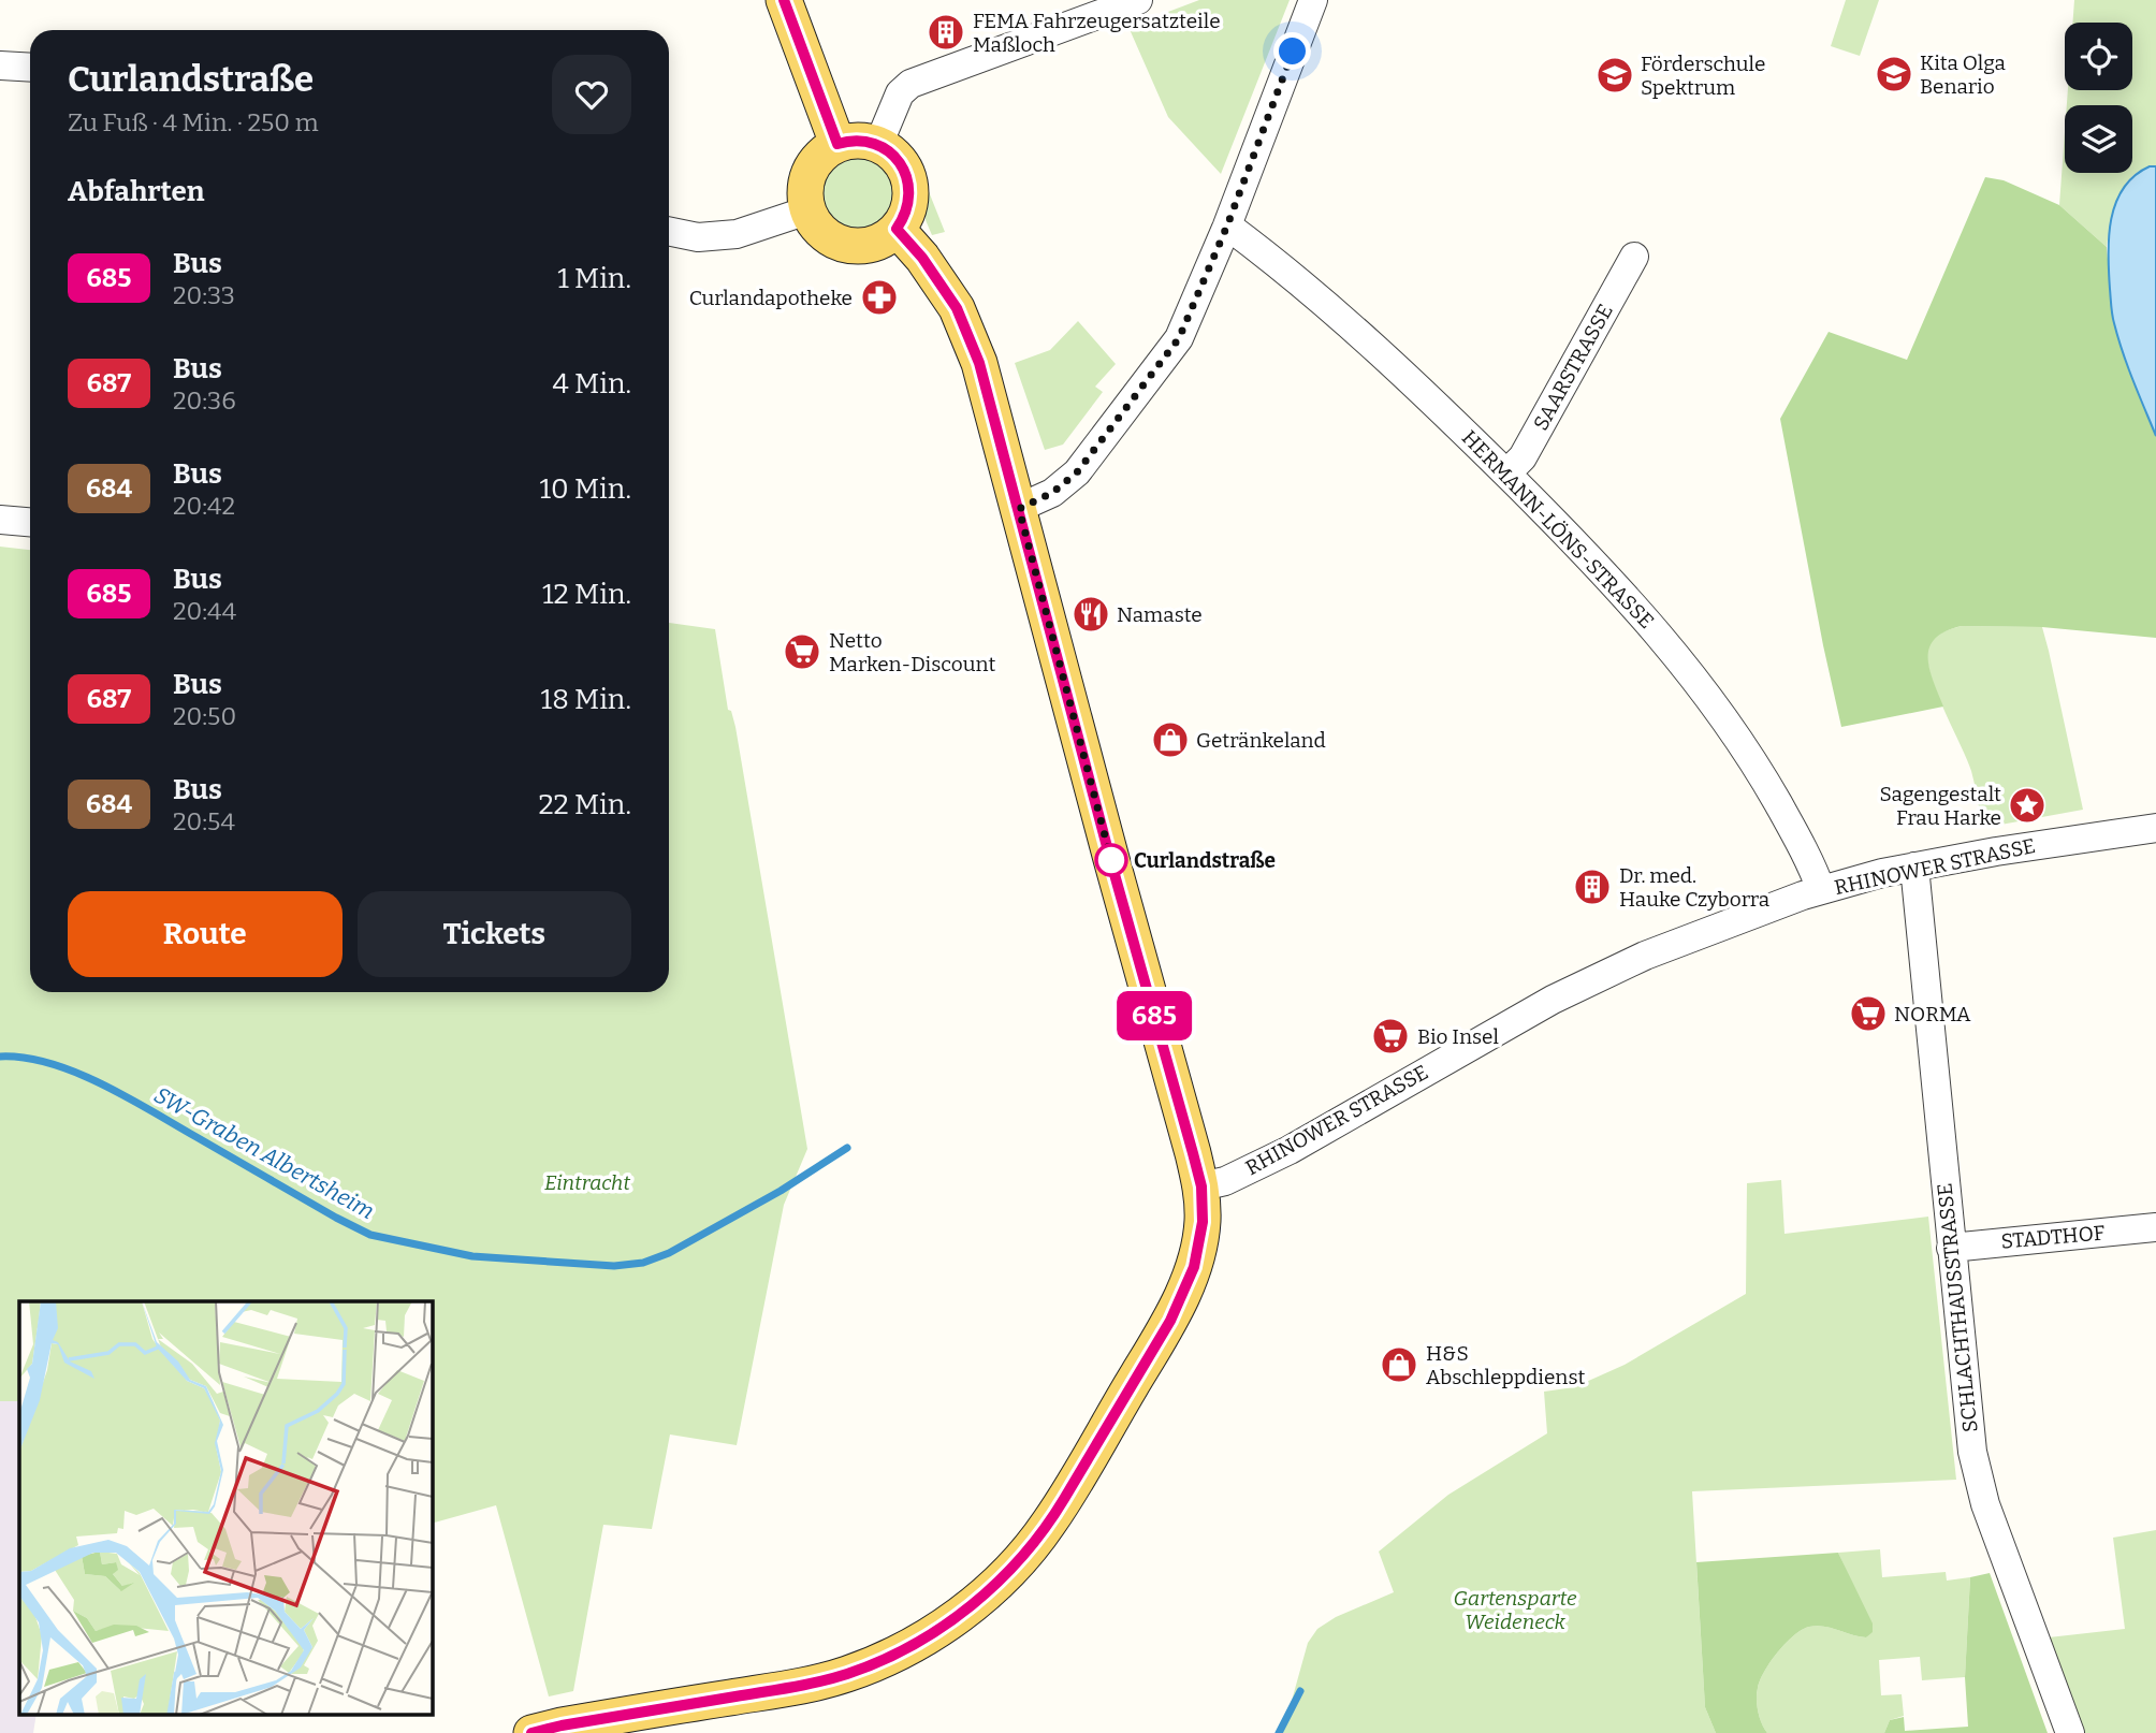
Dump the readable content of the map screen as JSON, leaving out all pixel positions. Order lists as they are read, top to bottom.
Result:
{
  "streets": {
    "street": [
      "SAARSTRASSE",
      "HERMANN-LÖNS-STRASSE",
      "RHINOWER STRASSE",
      "STADTHOF",
      "SCHLACHTHAUSSTRASSE"
    ]
  },
  "crossings": [
    ["SAARSTRASSE", "HERMANN-LÖNS-STRASSE"],
    ["HERMANN-LÖNS-STRASSE", "RHINOWER STRASSE"],
    ["RHINOWER STRASSE", "SCHLACHTHAUSSTRASSE"],
    ["STADTHOF", "SCHLACHTHAUSSTRASSE"]
  ],
  "water": ["SW-Graben Albertsheim"],
  "parks": ["Eintracht", "Gartensparte Weideneck"],
  "places": {
    "building": ["FEMA Fahrzeugersatzteile Maßloch", "Dr. med. Hauke Czyborra"],
    "school or university": ["Kita Olga Benario", "Förderschule Spektrum"],
    "pharmacy": ["Curlandapotheke"],
    "restaurant": ["Namaste"],
    "supermarket": ["Netto Marken-Discount", "NORMA", "Bio Insel"],
    "shop": ["Getränkeland", "H&S Abschleppdienst"],
    "place": ["Sagengestalt Frau Harke"],
    "other": ["Curlandstraße"]
  },
  "lines": ["bus line 685"],
  "page": {
    "on_map": "685",
    "heading": [
      ["Curlandstraße", "Zu Fuß · 4 Min. · 250 m"],
      "Abfahrten"
    ],
    "list": [
      {
        "mark": "685",
        "name": "Bus",
        "note": "20:33",
        "value": "1 Min."
      },
      {
        "mark": "687",
        "name": "Bus",
        "note": "20:36",
        "value": "4 Min."
      },
      {
        "mark": "684",
        "name": "Bus",
        "note": "20:42",
        "value": "10 Min."
      },
      {
        "mark": "685",
        "name": "Bus",
        "note": "20:44",
        "value": "12 Min."
      },
      {
        "mark": "687",
        "name": "Bus",
        "note": "20:50",
        "value": "18 Min."
      },
      {
        "mark": "684",
        "name": "Bus",
        "note": "20:54",
        "value": "22 Min."
      }
    ],
    "buttons": ["Route", "Tickets"]
  }
}
